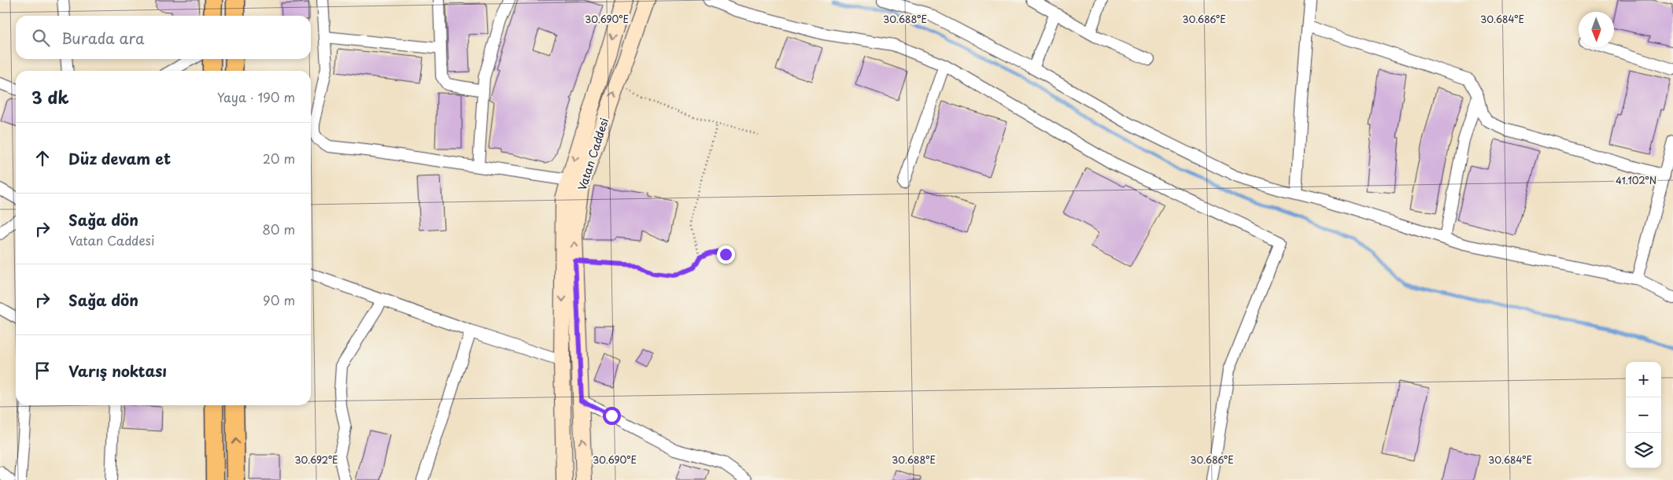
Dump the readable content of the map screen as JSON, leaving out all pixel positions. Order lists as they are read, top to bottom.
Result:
{
  "streets": {
    "main road": ["Vatan Caddesi"]
  },
  "north": "bottom",
  "page": {
    "search": "Burada ara",
    "heading": ["3 dk", "Yaya · 190 m"],
    "list": [
      ["Düz devam et", "20 m"],
      ["Sağa dön", "Vatan Caddesi", "80 m"],
      ["Sağa dön", "90 m"],
      "Varış noktası"
    ],
    "map_buttons": ["+", "−"]
  },
  "coordinates": [
    "30.690°E",
    "30.688°E",
    "30.686°E",
    "30.684°E",
    "41.102°N",
    "30.692°E"
  ]
}
